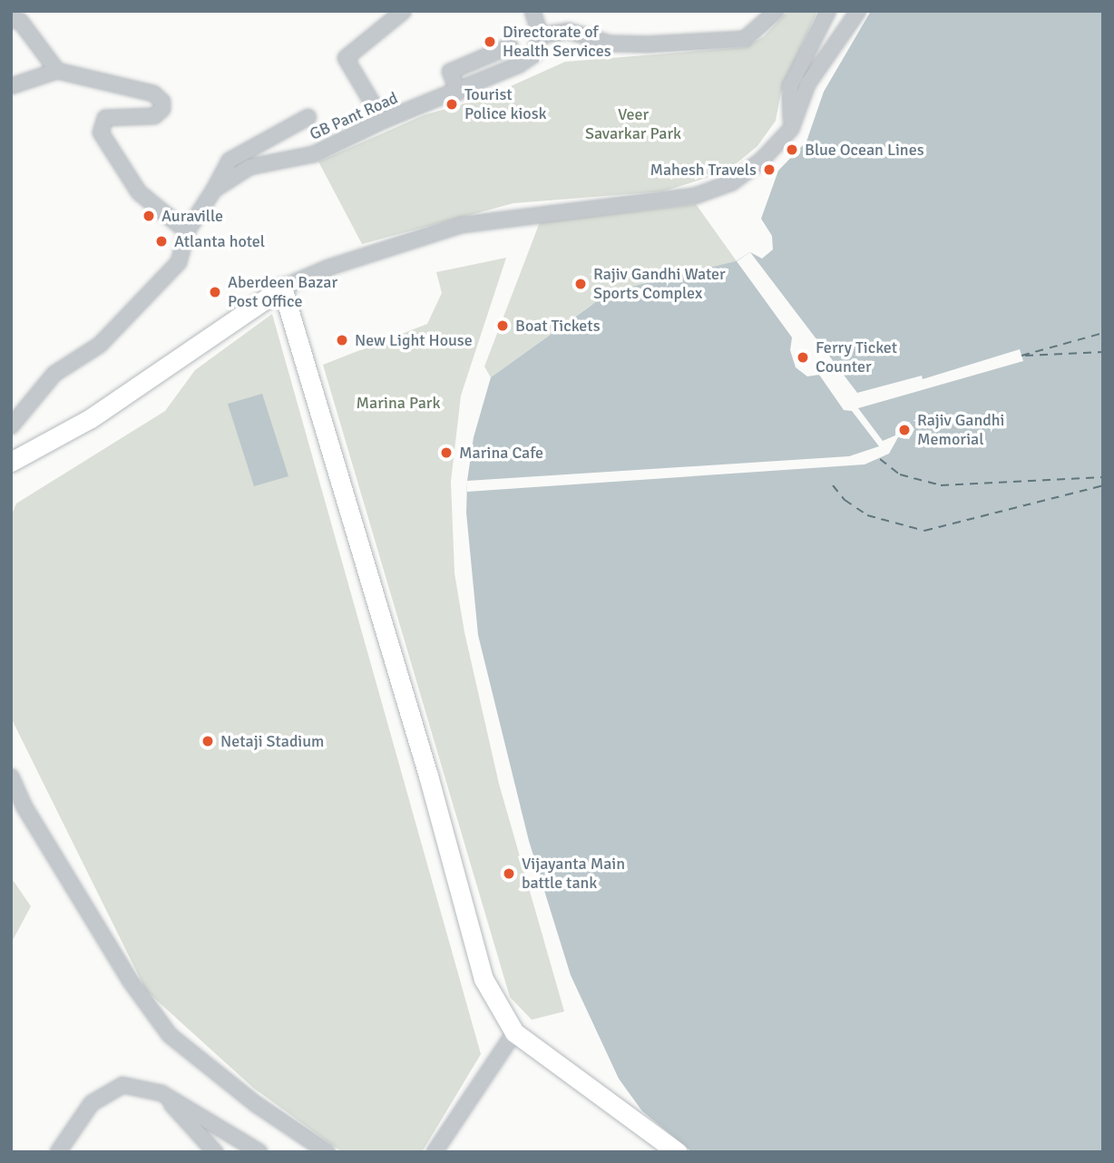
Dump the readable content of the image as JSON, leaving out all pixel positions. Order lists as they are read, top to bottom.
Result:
{
  "streets": {
    "street": ["GB Pant Road"]
  },
  "parks": ["Veer Savarkar Park", "Marina Park"],
  "places": [
    "Directorate of Health Services",
    "Tourist Police kiosk",
    "Blue Ocean Lines",
    "Mahesh Travels",
    "Auraville",
    "Atlanta hotel",
    "Rajiv Gandhi Water Sports Complex",
    "Aberdeen Bazar Post Office",
    "Boat Tickets",
    "New Light House",
    "Ferry Ticket Counter",
    "Rajiv Gandhi Memorial",
    "Marina Cafe",
    "Netaji Stadium",
    "Vijayanta Main battle tank"
  ]
}
